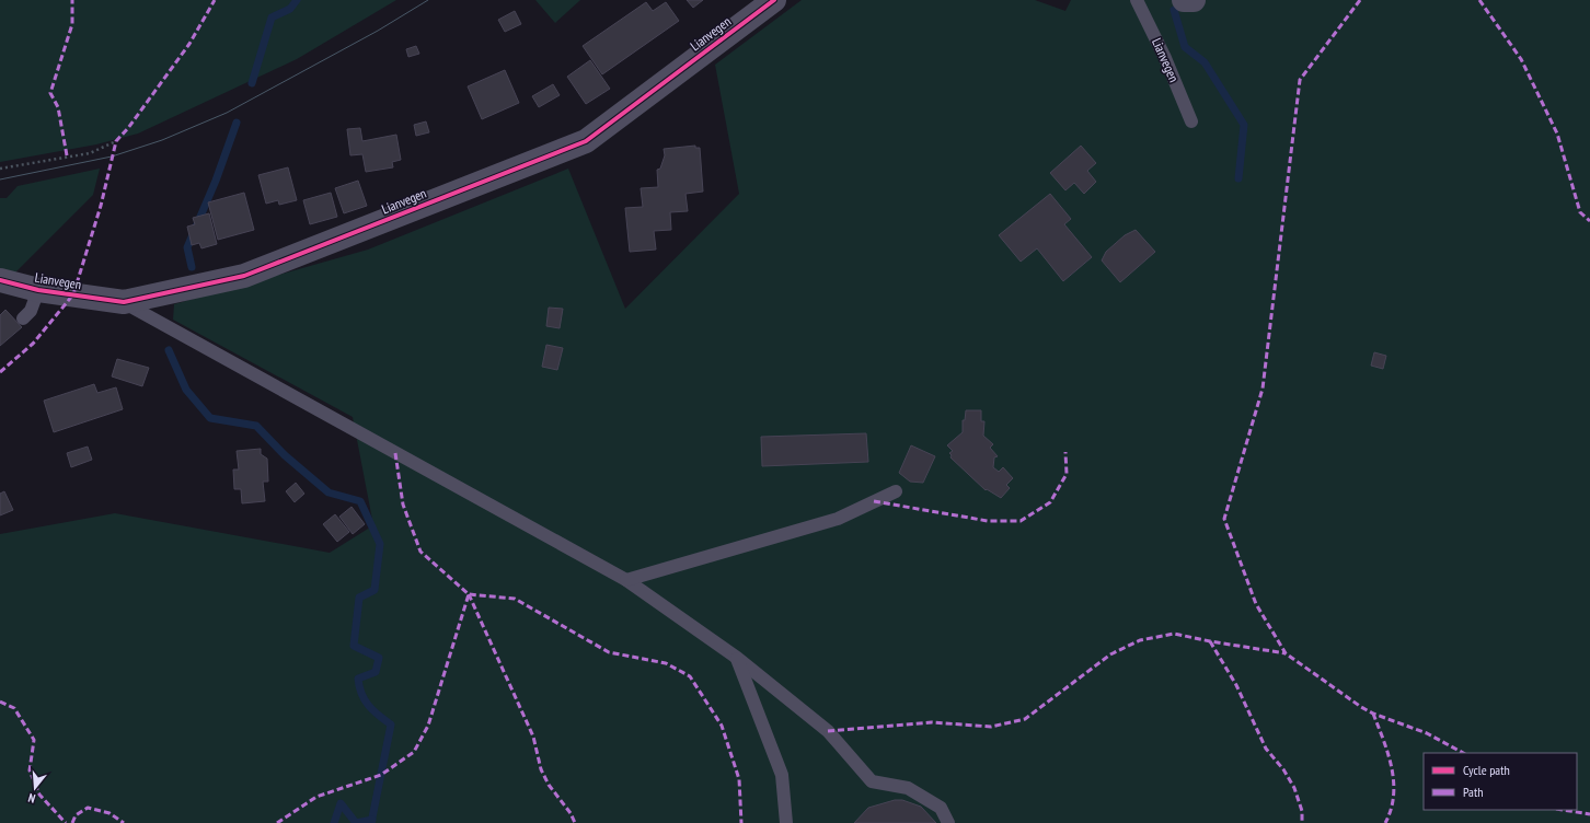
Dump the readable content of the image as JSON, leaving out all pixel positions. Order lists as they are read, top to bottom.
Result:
{
  "streets": {
    "street": ["Lianvegen"]
  },
  "legend": ["Cycle path", "Path"],
  "north": "bottom"
}
